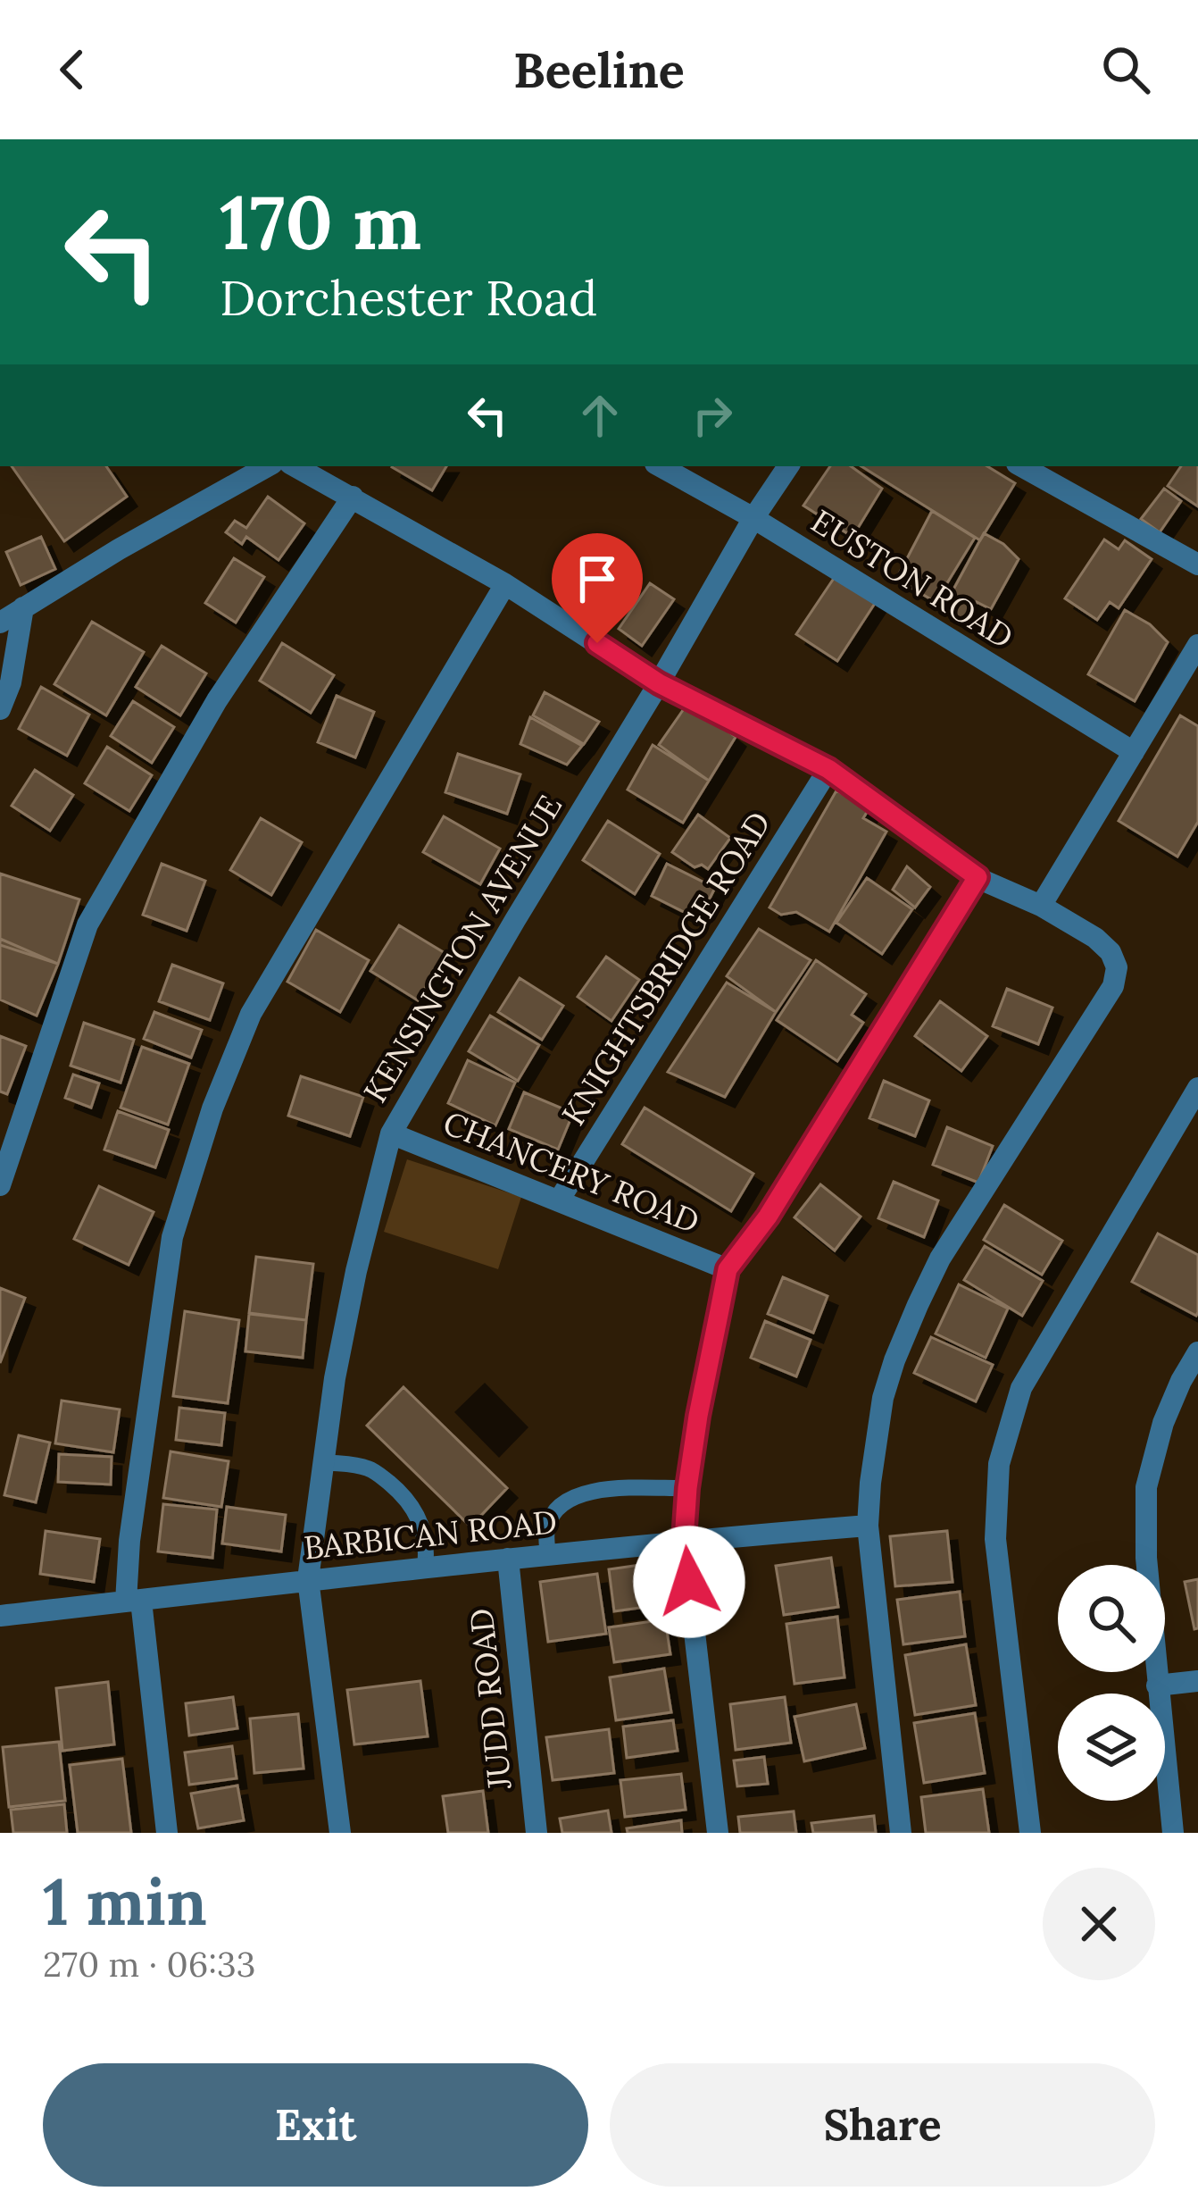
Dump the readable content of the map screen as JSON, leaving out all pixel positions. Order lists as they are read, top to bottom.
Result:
{
  "streets": {
    "street": [
      "EUSTON ROAD",
      "KENSINGTON AVENUE",
      "KNIGHTSBRIDGE ROAD",
      "CHANCERY ROAD",
      "BARBICAN ROAD",
      "JUDD ROAD"
    ]
  },
  "crossings": [
    ["EUSTON ROAD", "KENSINGTON AVENUE"],
    ["KENSINGTON AVENUE", "CHANCERY ROAD"],
    ["KENSINGTON AVENUE", "BARBICAN ROAD"],
    ["KNIGHTSBRIDGE ROAD", "CHANCERY ROAD"],
    ["BARBICAN ROAD", "JUDD ROAD"]
  ],
  "page": {
    "header": "Beeline",
    "turn": ["170 m", "Dorchester Road"],
    "heading": ["1 min", "270 m · 06:33"],
    "buttons": ["Exit", "Share"]
  }
}
